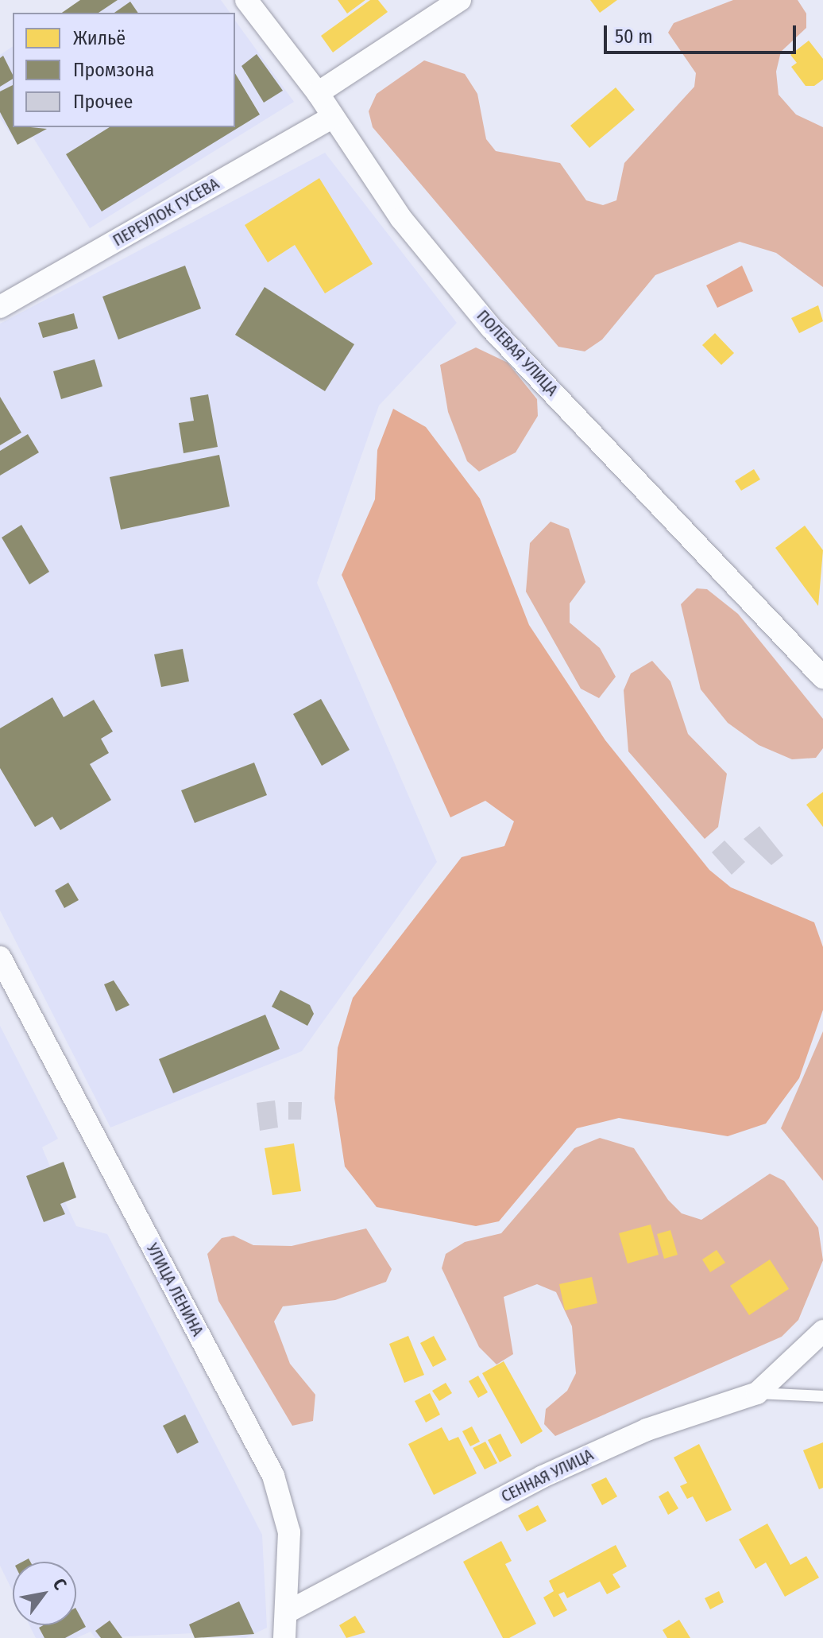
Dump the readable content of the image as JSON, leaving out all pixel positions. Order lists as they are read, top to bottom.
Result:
{
  "streets": {
    "street": [
      "ПЕРЕУЛОК ГУСЕВА",
      "ПОЛЕВАЯ УЛИЦА",
      "УЛИЦА ЛЕНИНА",
      "СЕННАЯ УЛИЦА"
    ]
  },
  "crossings": [
    ["ПЕРЕУЛОК ГУСЕВА", "ПОЛЕВАЯ УЛИЦА"],
    ["УЛИЦА ЛЕНИНА", "СЕННАЯ УЛИЦА"]
  ],
  "legend": ["Жильё", "Промзона", "Прочее"],
  "scale_bar": "50 m",
  "north": "top right"
}
